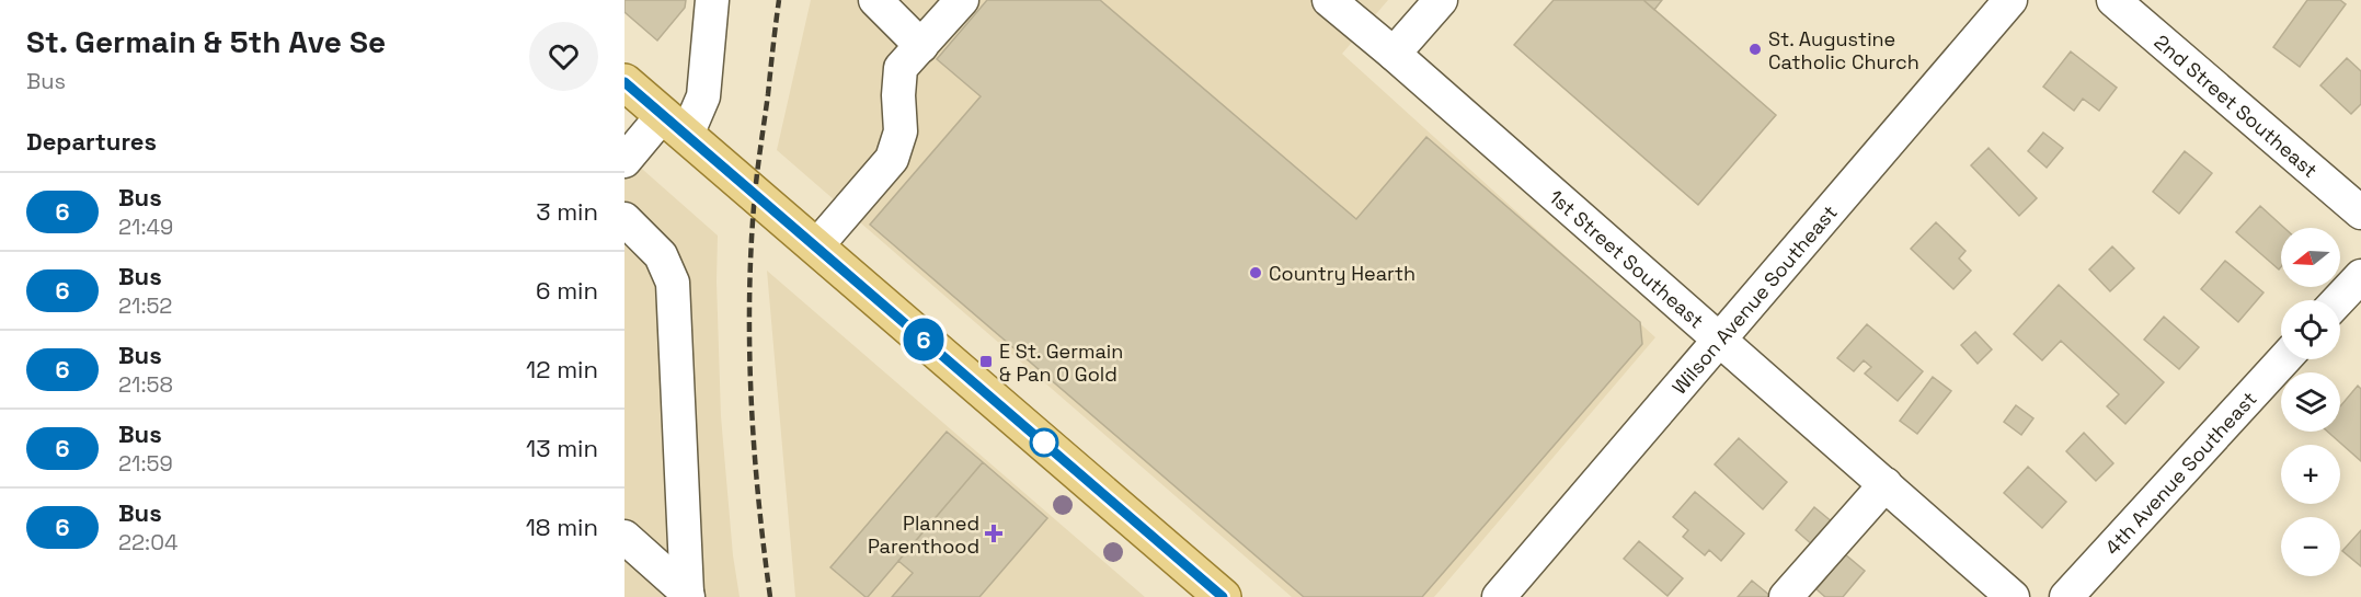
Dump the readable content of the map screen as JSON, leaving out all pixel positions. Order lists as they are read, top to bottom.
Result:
{
  "streets": {
    "street": [
      "2nd Street Southeast",
      "1st Street Southeast",
      "Wilson Avenue Southeast",
      "4th Avenue Southeast"
    ]
  },
  "crossings": [
    ["1st Street Southeast", "Wilson Avenue Southeast"]
  ],
  "places": {
    "other": ["St. Augustine Catholic Church", "Country Hearth"],
    "transit": ["E St. Germain & Pan O Gold"],
    "health": ["Planned Parenthood"]
  },
  "lines": ["bus line 6"],
  "north": "left",
  "page": {
    "heading": [
      ["St. Germain & 5th Ave Se", "Bus"],
      "Departures"
    ],
    "on_map": "6",
    "list": [
      {
        "mark": "6",
        "name": "Bus",
        "note": "21:49",
        "value": "3 min"
      },
      {
        "mark": "6",
        "name": "Bus",
        "note": "21:52",
        "value": "6 min"
      },
      {
        "mark": "6",
        "name": "Bus",
        "note": "21:58",
        "value": "12 min"
      },
      {
        "mark": "6",
        "name": "Bus",
        "note": "21:59",
        "value": "13 min"
      },
      {
        "mark": "6",
        "name": "Bus",
        "note": "22:04",
        "value": "18 min"
      }
    ],
    "map_buttons": ["+", "−"]
  }
}
